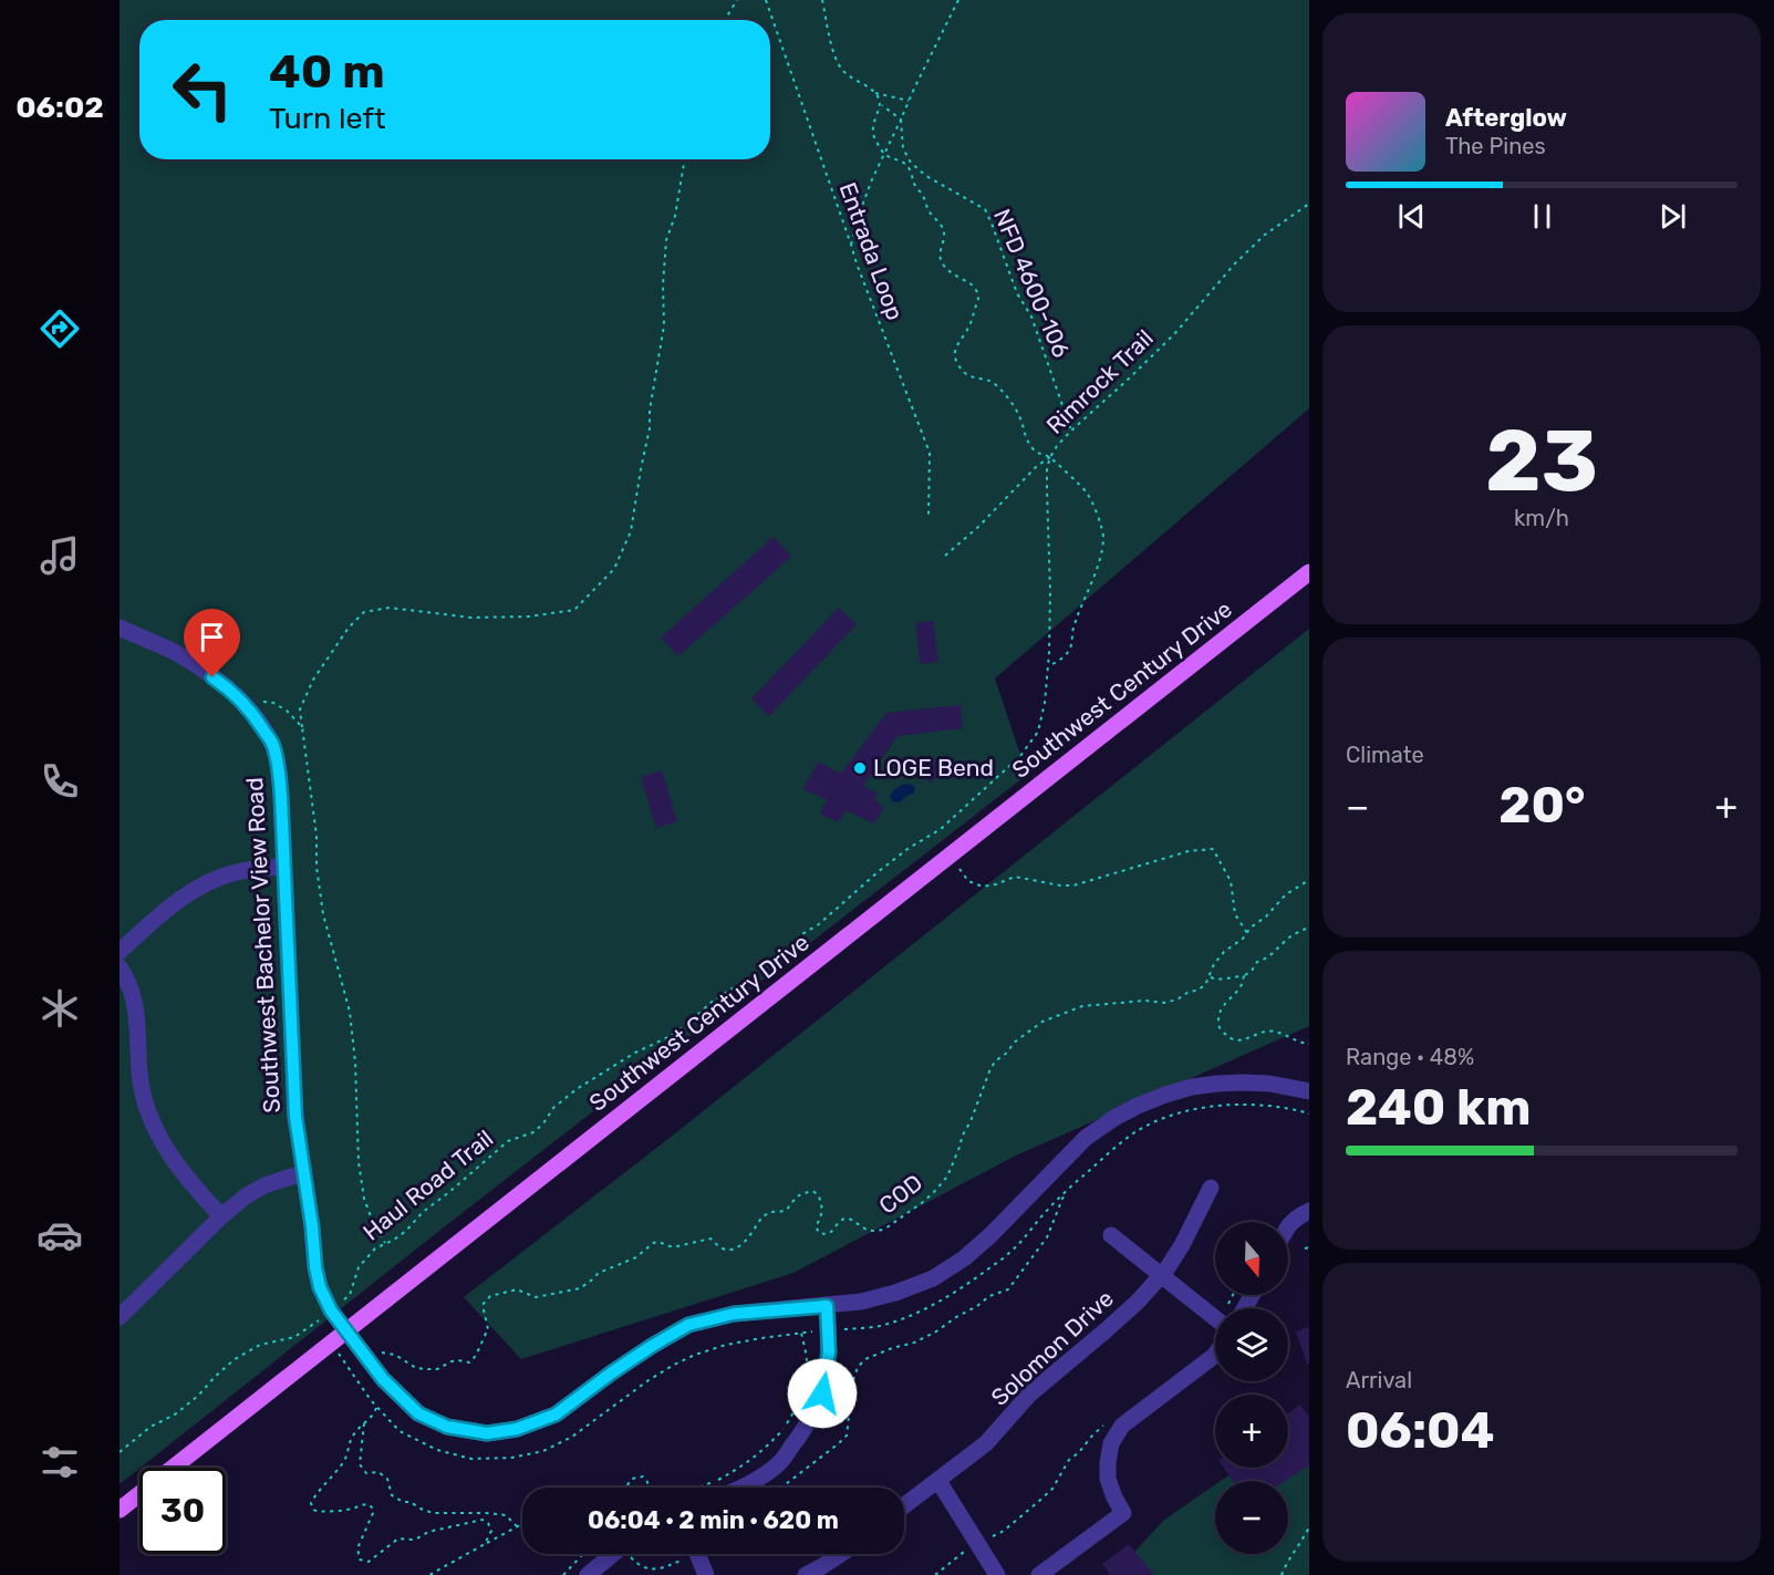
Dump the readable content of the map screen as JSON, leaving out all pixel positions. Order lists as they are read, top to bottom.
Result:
{
  "streets": {
    "main road": ["Southwest Century Drive"],
    "street": ["Southwest Bachelor View Road", "Solomon Drive"],
    "path": [
      "Entrada Loop",
      "NFD 4600-106",
      "Rimrock Trail",
      "Haul Road Trail",
      "COD"
    ]
  },
  "crossings": [
    ["NFD 4600-106", "Rimrock Trail"],
    ["Rimrock Trail", "Haul Road Trail"],
    ["Southwest Century Drive", "Southwest Bachelor View Road"],
    ["Southwest Bachelor View Road", "Haul Road Trail"],
    ["Southwest Bachelor View Road", "COD"]
  ],
  "places": ["LOGE Bend"],
  "north": "bottom",
  "page": {
    "tabs": "06:02",
    "turn": ["40 m", "Turn left"],
    "song": ["Afterglow", "The Pines"],
    "tile": [
      ["23", "km/h"],
      "Climate",
      ["Range · 48%", "240 km"],
      ["Arrival", "06:04"]
    ],
    "heat": ["−", "20°", "+"],
    "map_buttons": ["+", "−"],
    "limit": "30",
    "trip": "06:04 · 2 min · 620 m"
  }
}
